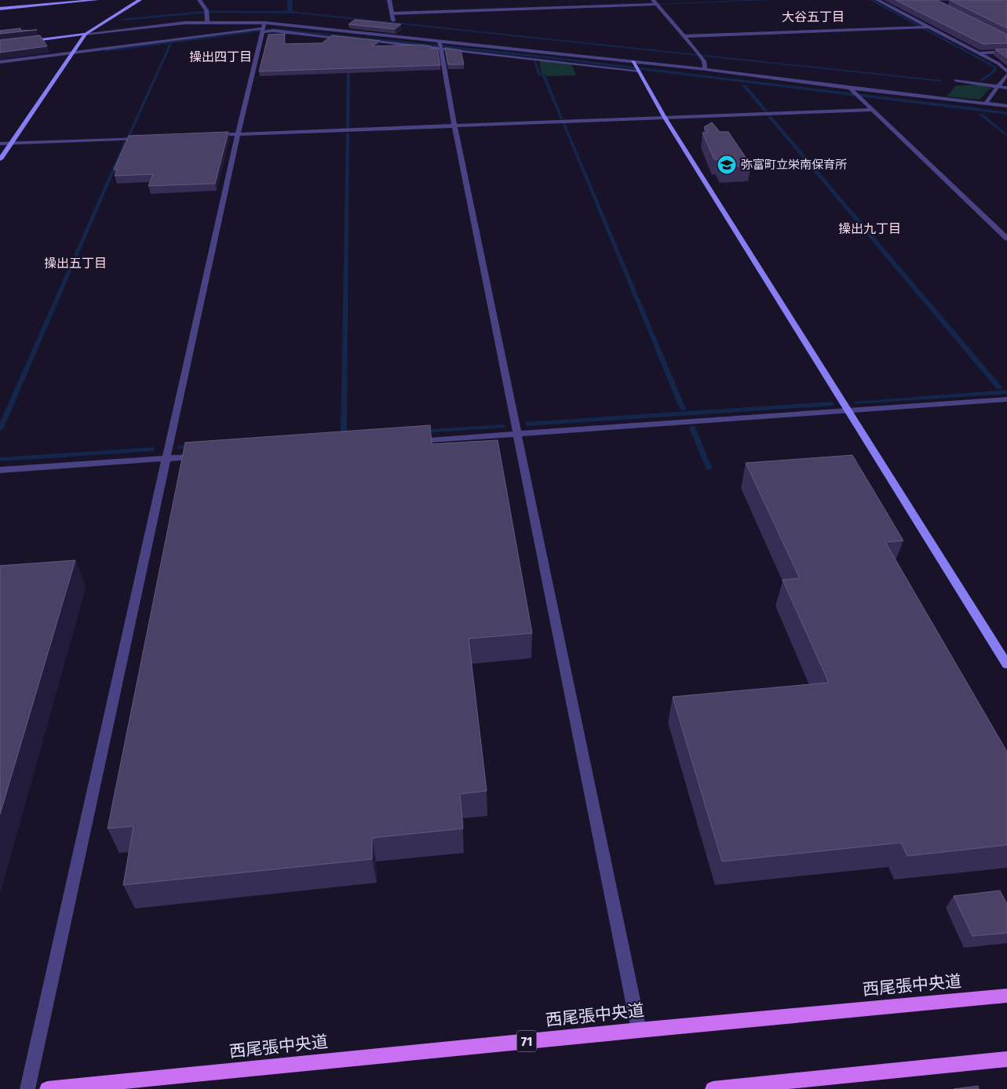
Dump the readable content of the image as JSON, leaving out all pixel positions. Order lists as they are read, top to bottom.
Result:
{
  "streets": {
    "main road": ["西尾張中央道", "71"]
  },
  "districts": [
    "大谷五丁目",
    "操出四丁目",
    "操出九丁目",
    "操出五丁目"
  ],
  "places": {
    "school or university": ["弥富町立栄南保育所"]
  }
}
